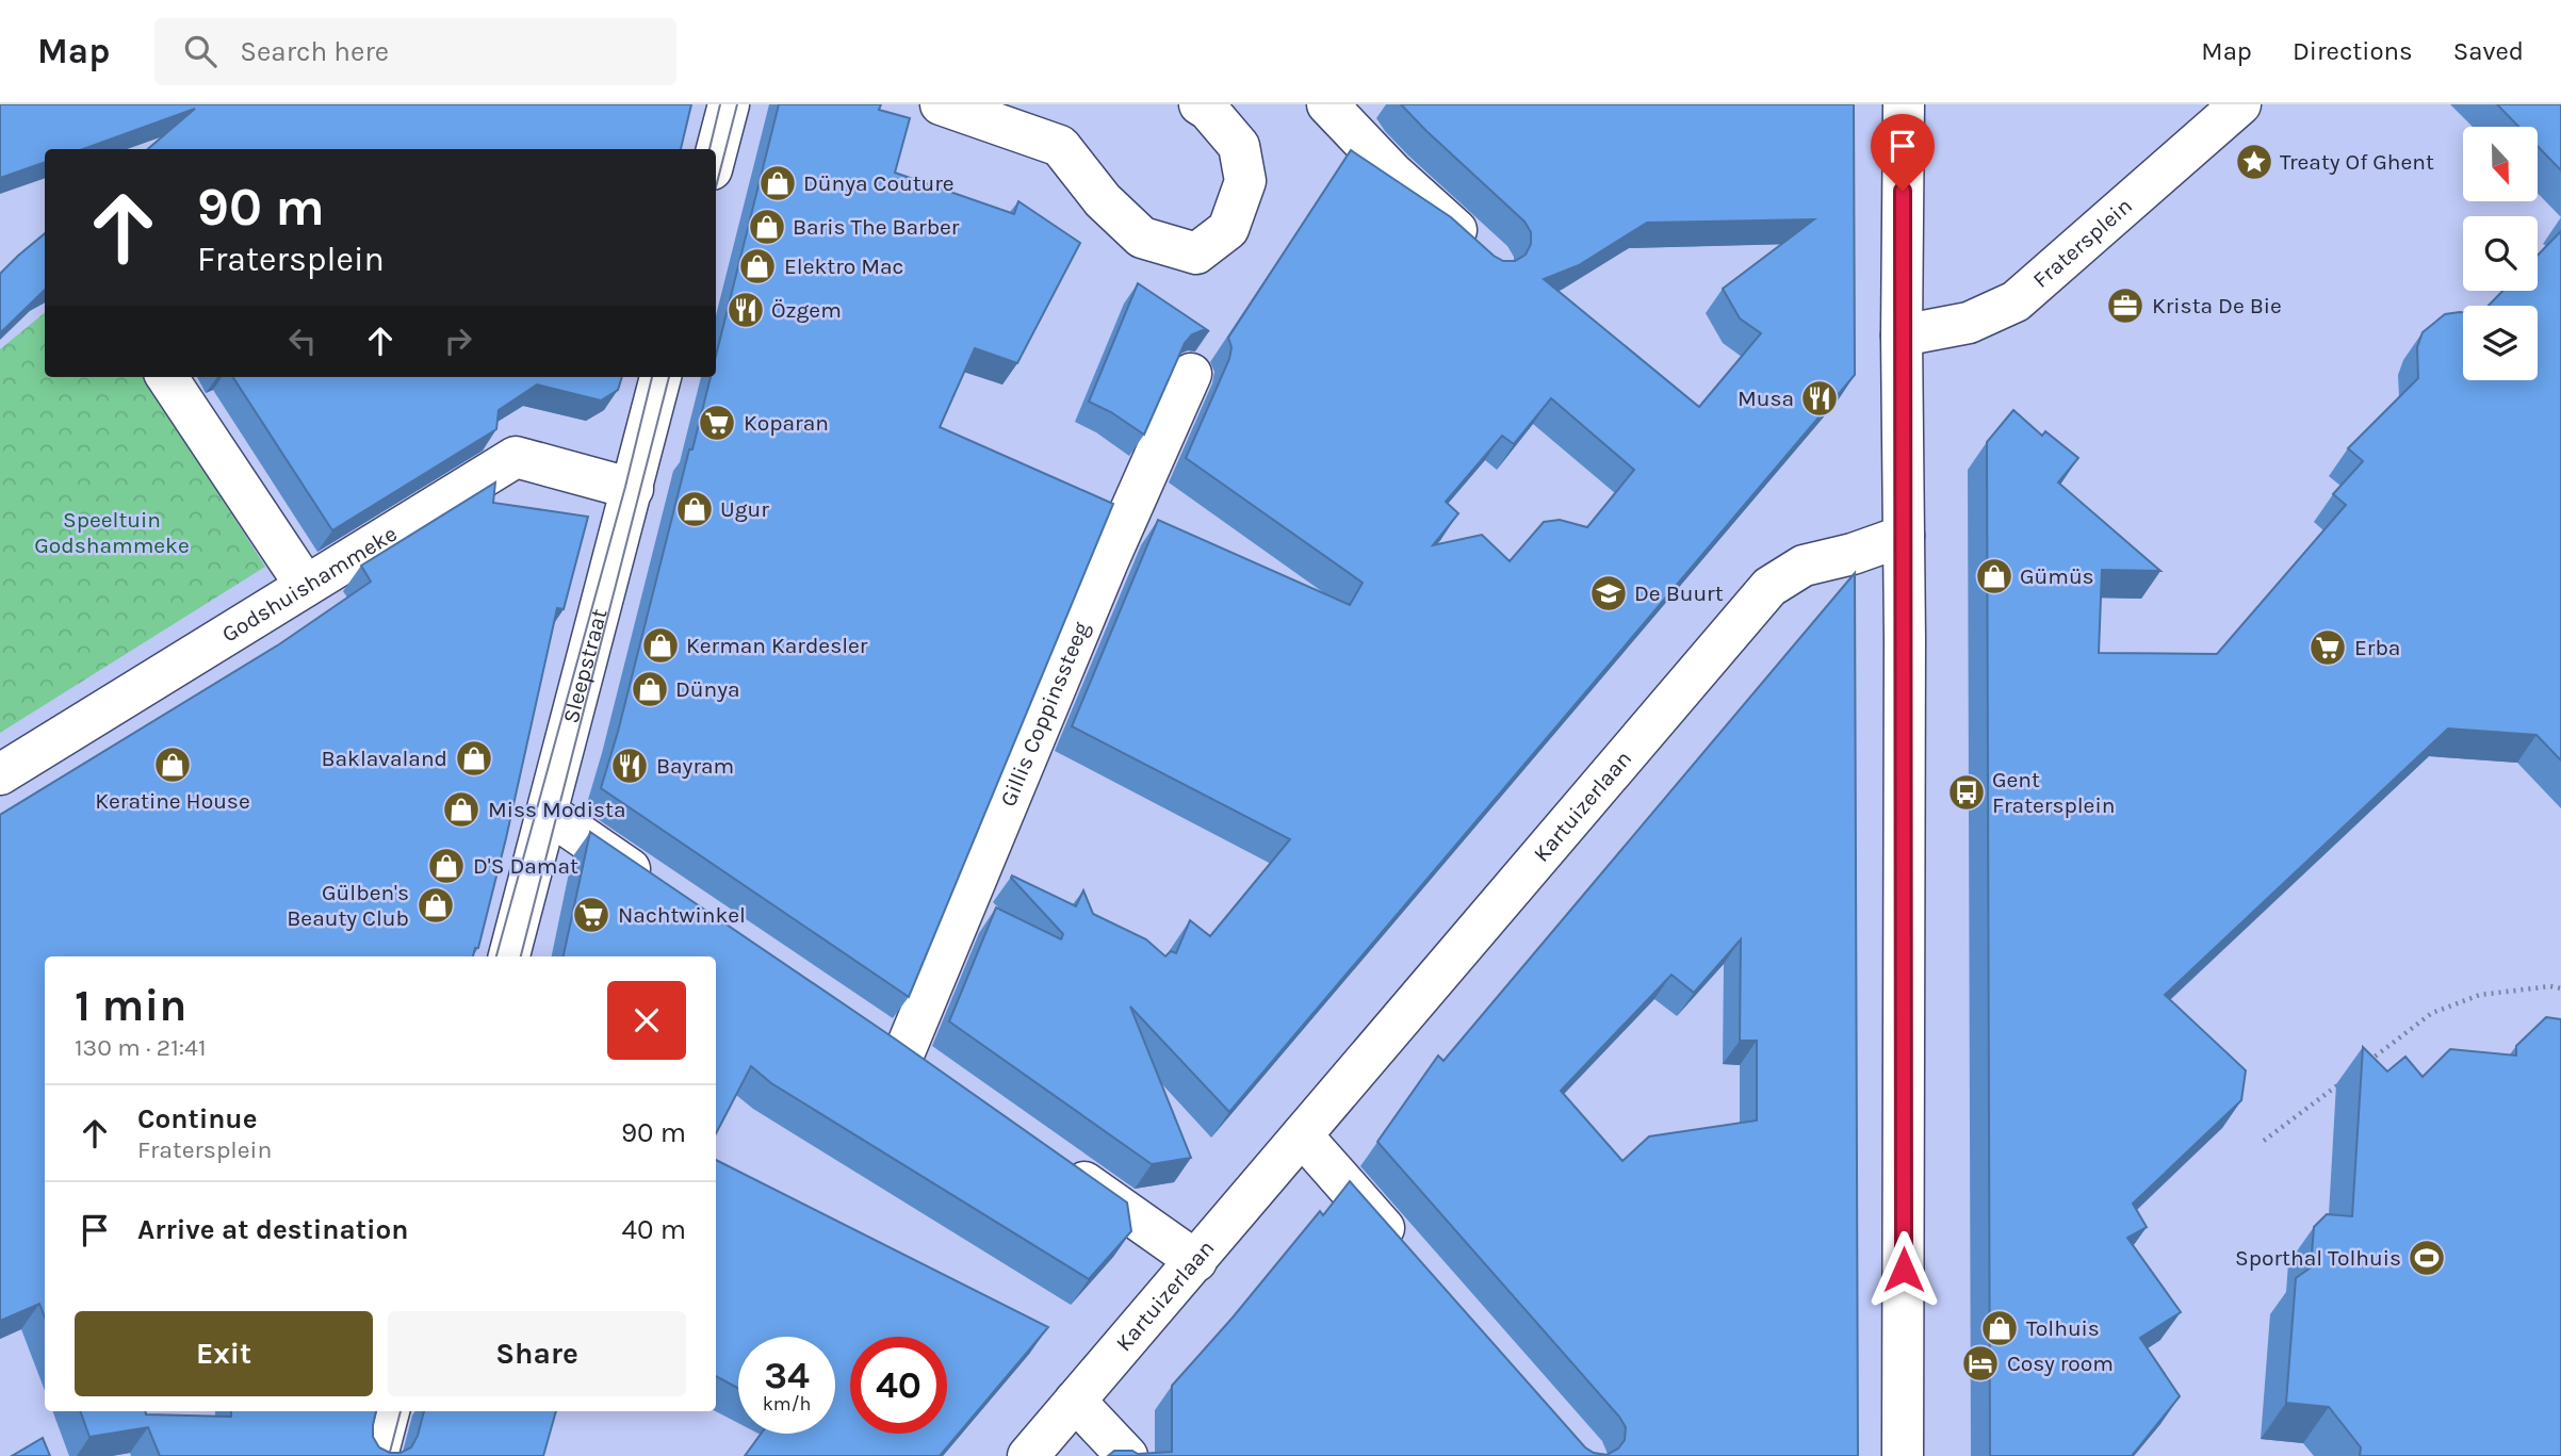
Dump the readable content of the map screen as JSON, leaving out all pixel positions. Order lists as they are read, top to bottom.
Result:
{
  "streets": {
    "street": [
      "Fratersplein",
      "Godshuishammeke",
      "Sleepstraat",
      "Gillis Coppinssteeg",
      "Kartuizerlaan"
    ]
  },
  "crossings": [
    ["Godshuishammeke", "Sleepstraat"]
  ],
  "parks": ["Speeltuin Godshammeke"],
  "places": {
    "place": ["Treaty Of Ghent"],
    "shop": [
      "Dünya Couture",
      "Baris The Barber",
      "Elektro Mac",
      "Ugur",
      "Gümüs",
      "Kerman Kardesler",
      "Dünya",
      "Baklavaland",
      "Keratine House",
      "Miss Modista",
      "D'S Damat",
      "Gülben's Beauty Club",
      "Tolhuis"
    ],
    "office": ["Krista De Bie"],
    "restaurant": ["Özgem", "Musa", "Bayram"],
    "supermarket": ["Koparan", "Erba", "Nachtwinkel"],
    "school or university": ["De Buurt"],
    "bus stop": ["Gent Fratersplein"],
    "sports": ["Sporthal Tolhuis"],
    "hotel": ["Cosy room"]
  },
  "north": "bottom",
  "page": {
    "header": "Map",
    "search": "Search here",
    "nav": ["Map", "Directions", "Saved"],
    "turn": ["90 m", "Fratersplein"],
    "heading": ["1 min", "130 m · 21:41"],
    "list": [
      {
        "name": "Continue",
        "note": "Fratersplein",
        "value": "90 m"
      },
      {
        "name": "Arrive at destination",
        "value": "40 m"
      }
    ],
    "buttons": ["Exit", "Share"],
    "speed": "34 km/h",
    "limit": "40"
  }
}
